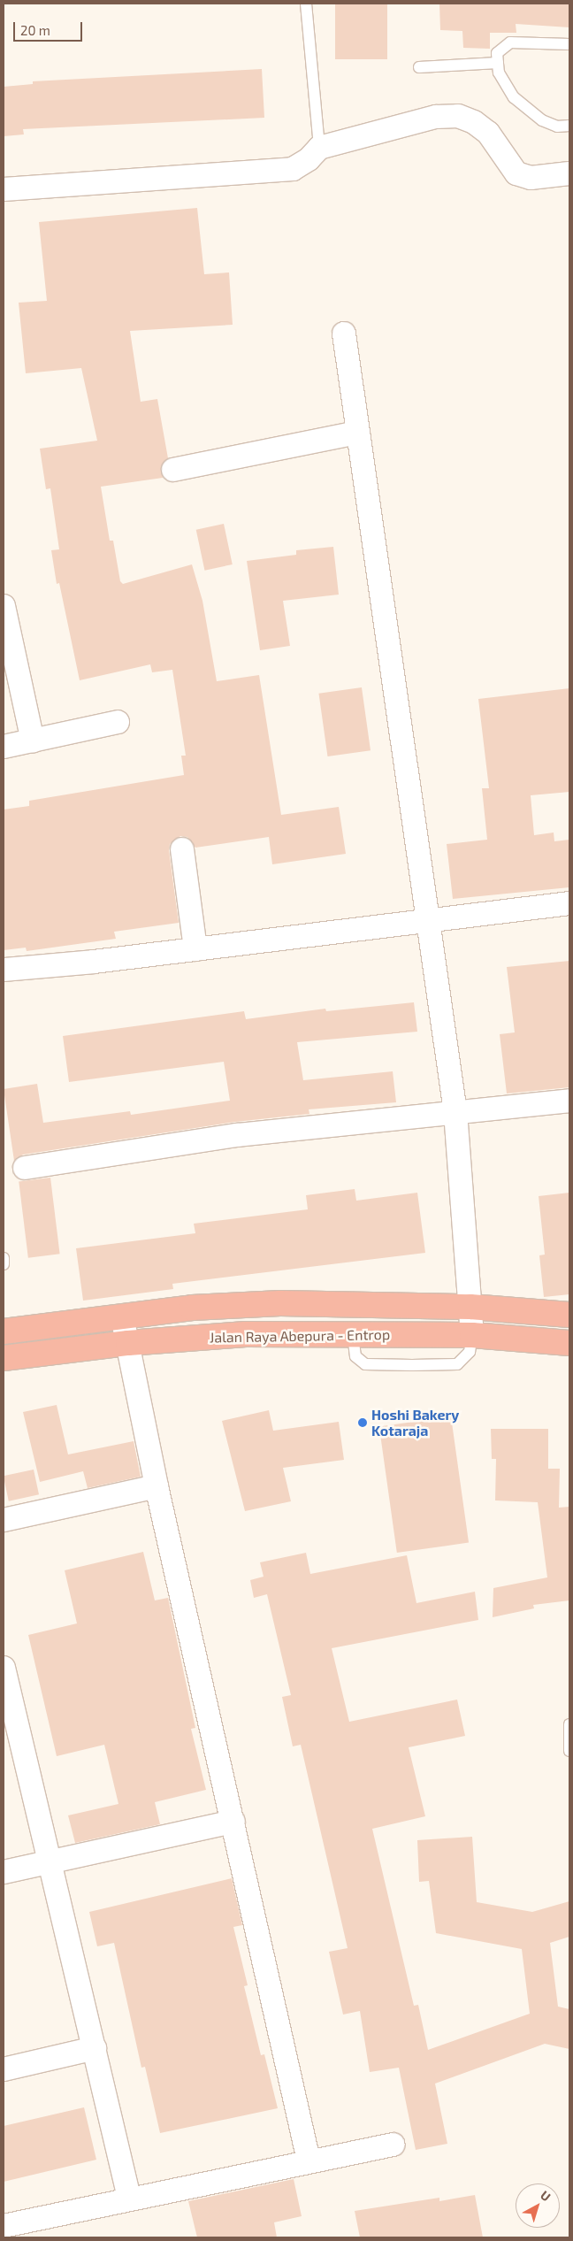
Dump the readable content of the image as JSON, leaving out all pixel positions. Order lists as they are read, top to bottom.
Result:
{
  "streets": {
    "highway": ["Jalan Raya Abepura - Entrop"]
  },
  "places": ["Hoshi Bakery Kotaraja"],
  "scale_bar": "20 m",
  "north": "top right"
}
